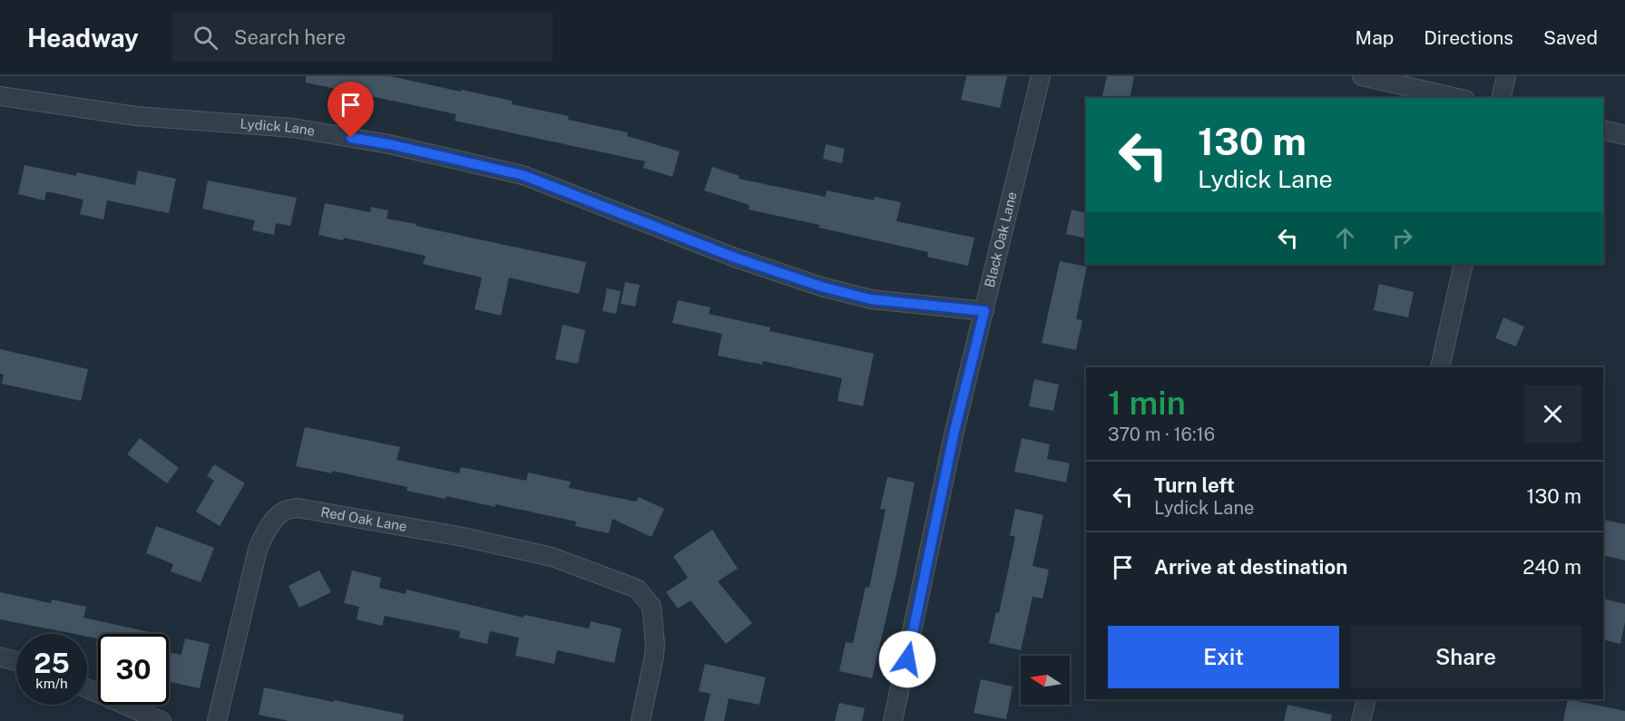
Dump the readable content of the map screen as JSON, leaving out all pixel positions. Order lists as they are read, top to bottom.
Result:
{
  "streets": {
    "street": ["Lydick Lane", "Black Oak Lane", "Red Oak Lane"]
  },
  "crossings": [
    ["Lydick Lane", "Black Oak Lane"]
  ],
  "north": "left",
  "page": {
    "header": "Headway",
    "search": "Search here",
    "nav": ["Map", "Directions", "Saved"],
    "turn": ["130 m", "Lydick Lane"],
    "heading": ["1 min", "370 m · 16:16"],
    "list": [
      {
        "name": "Turn left",
        "note": "Lydick Lane",
        "value": "130 m"
      },
      {
        "name": "Arrive at destination",
        "value": "240 m"
      }
    ],
    "buttons": ["Exit", "Share"],
    "speed": "25 km/h",
    "limit": "30"
  }
}
